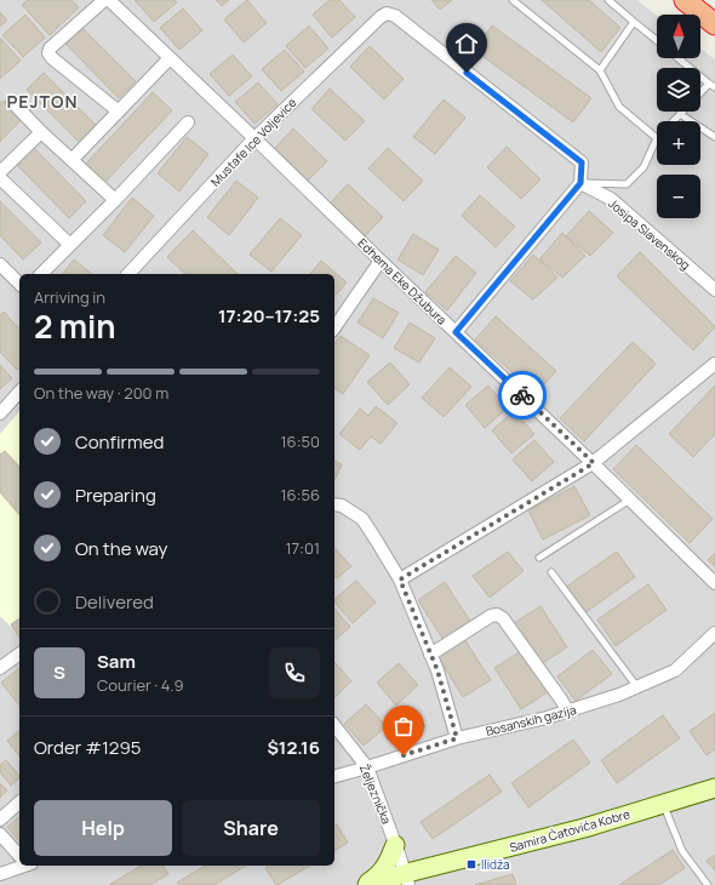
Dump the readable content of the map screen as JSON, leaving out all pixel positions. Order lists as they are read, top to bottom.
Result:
{
  "streets": {
    "main road": ["Samira Ćatovića Kobre"],
    "street": [
      "Mustafe Ice Voljevice",
      "Josipa Slavenskog",
      "Edhema Eke Džubura",
      "Bosanskih gazija",
      "Željeznička"
    ]
  },
  "crossings": [
    ["Mustafe Ice Voljevice", "Josipa Slavenskog"],
    ["Mustafe Ice Voljevice", "Edhema Eke Džubura"],
    ["Bosanskih gazija", "Željeznička"],
    ["Željeznička", "Samira Ćatovića Kobre"]
  ],
  "districts": ["PEJTON"],
  "places": {
    "transit": ["Ilidža"]
  },
  "north": "top",
  "page": {
    "map_buttons": ["+", "−"],
    "heading": ["2 min", "Arriving in", "17:20–17:25"],
    "panel": [
      "Sam",
      "Courier · 4.9",
      "Order #1295",
      "$12.16"
    ],
    "bar": "On the way · 200 m",
    "list": [
      ["Confirmed", "16:50"],
      ["Preparing", "16:56"],
      ["On the way", "17:01"],
      "Delivered"
    ],
    "round": "S",
    "buttons": ["Help", "Share"]
  }
}
